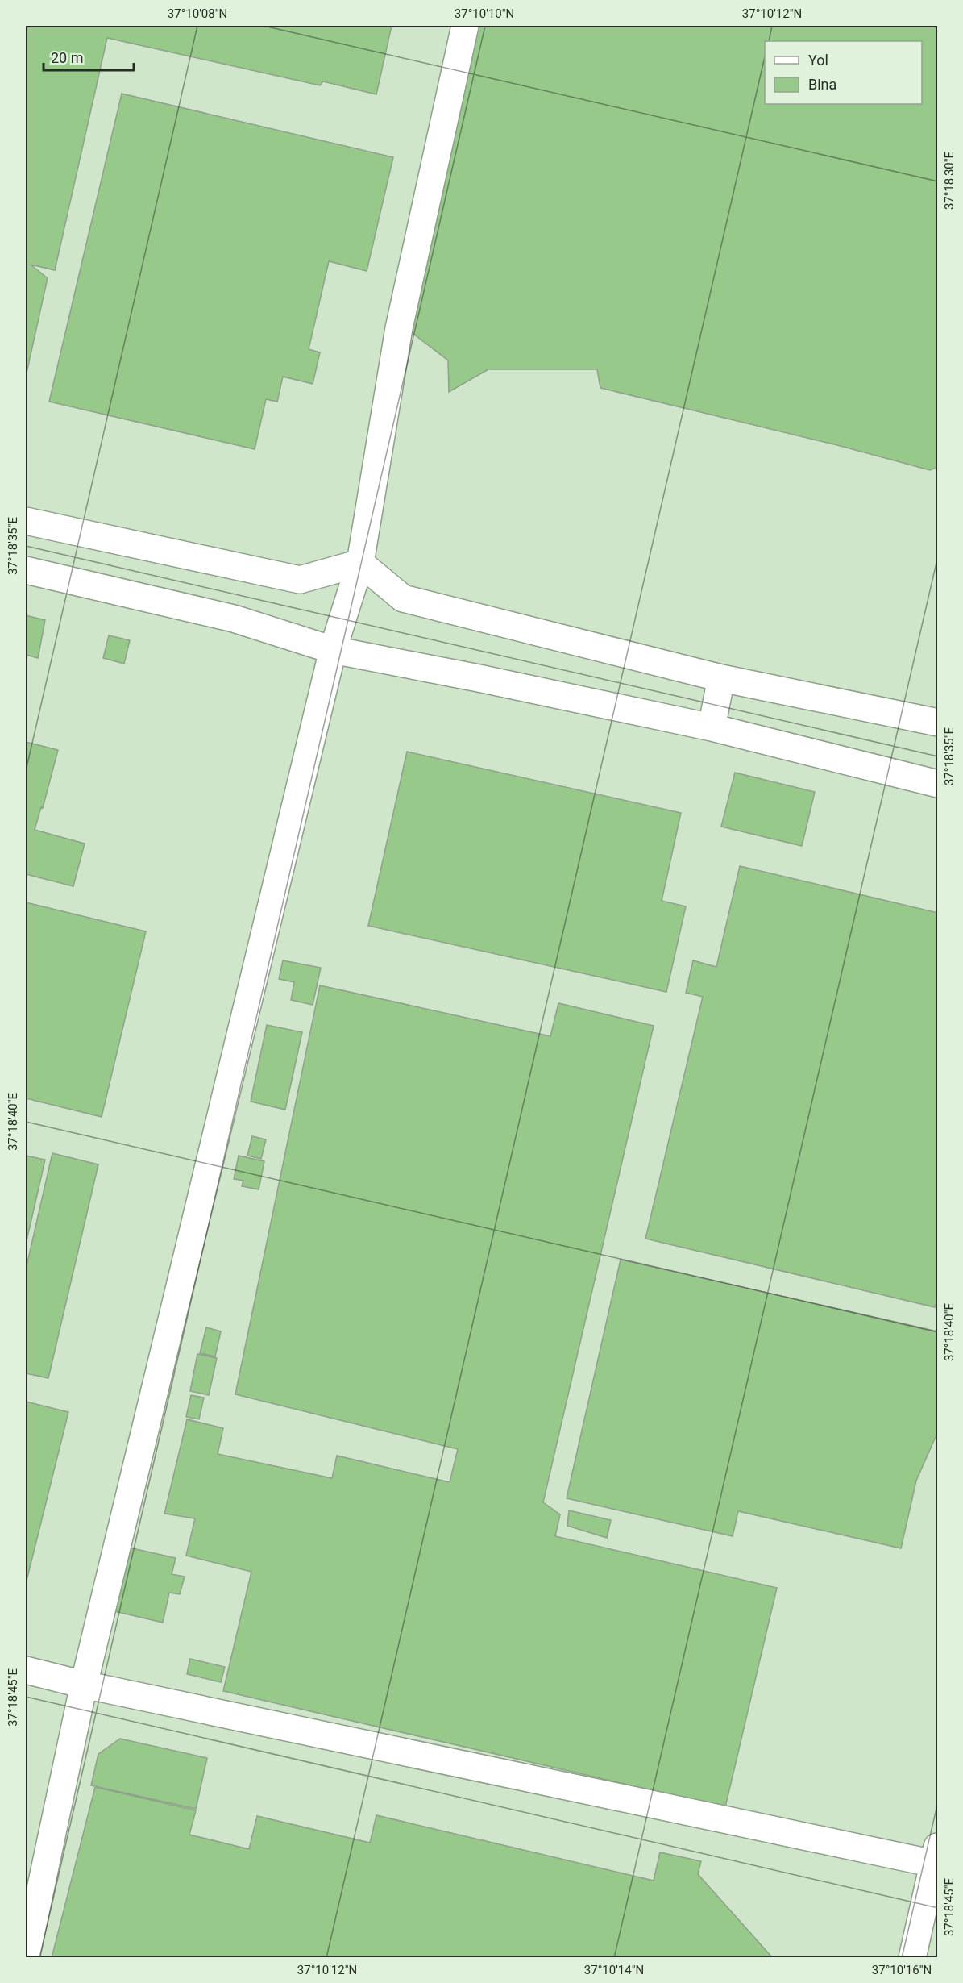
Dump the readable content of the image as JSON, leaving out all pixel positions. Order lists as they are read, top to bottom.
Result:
{
  "legend": ["Yol", "Bina"],
  "scale_bar": "20 m",
  "coordinates": [
    "37°10'08\"N",
    "37°10'10\"N",
    "37°10'12\"N",
    "37°18'30\"E",
    "37°18'35\"E",
    "37°18'40\"E",
    "37°18'45\"E",
    "37°10'14\"N",
    "37°10'16\"N"
  ]
}
